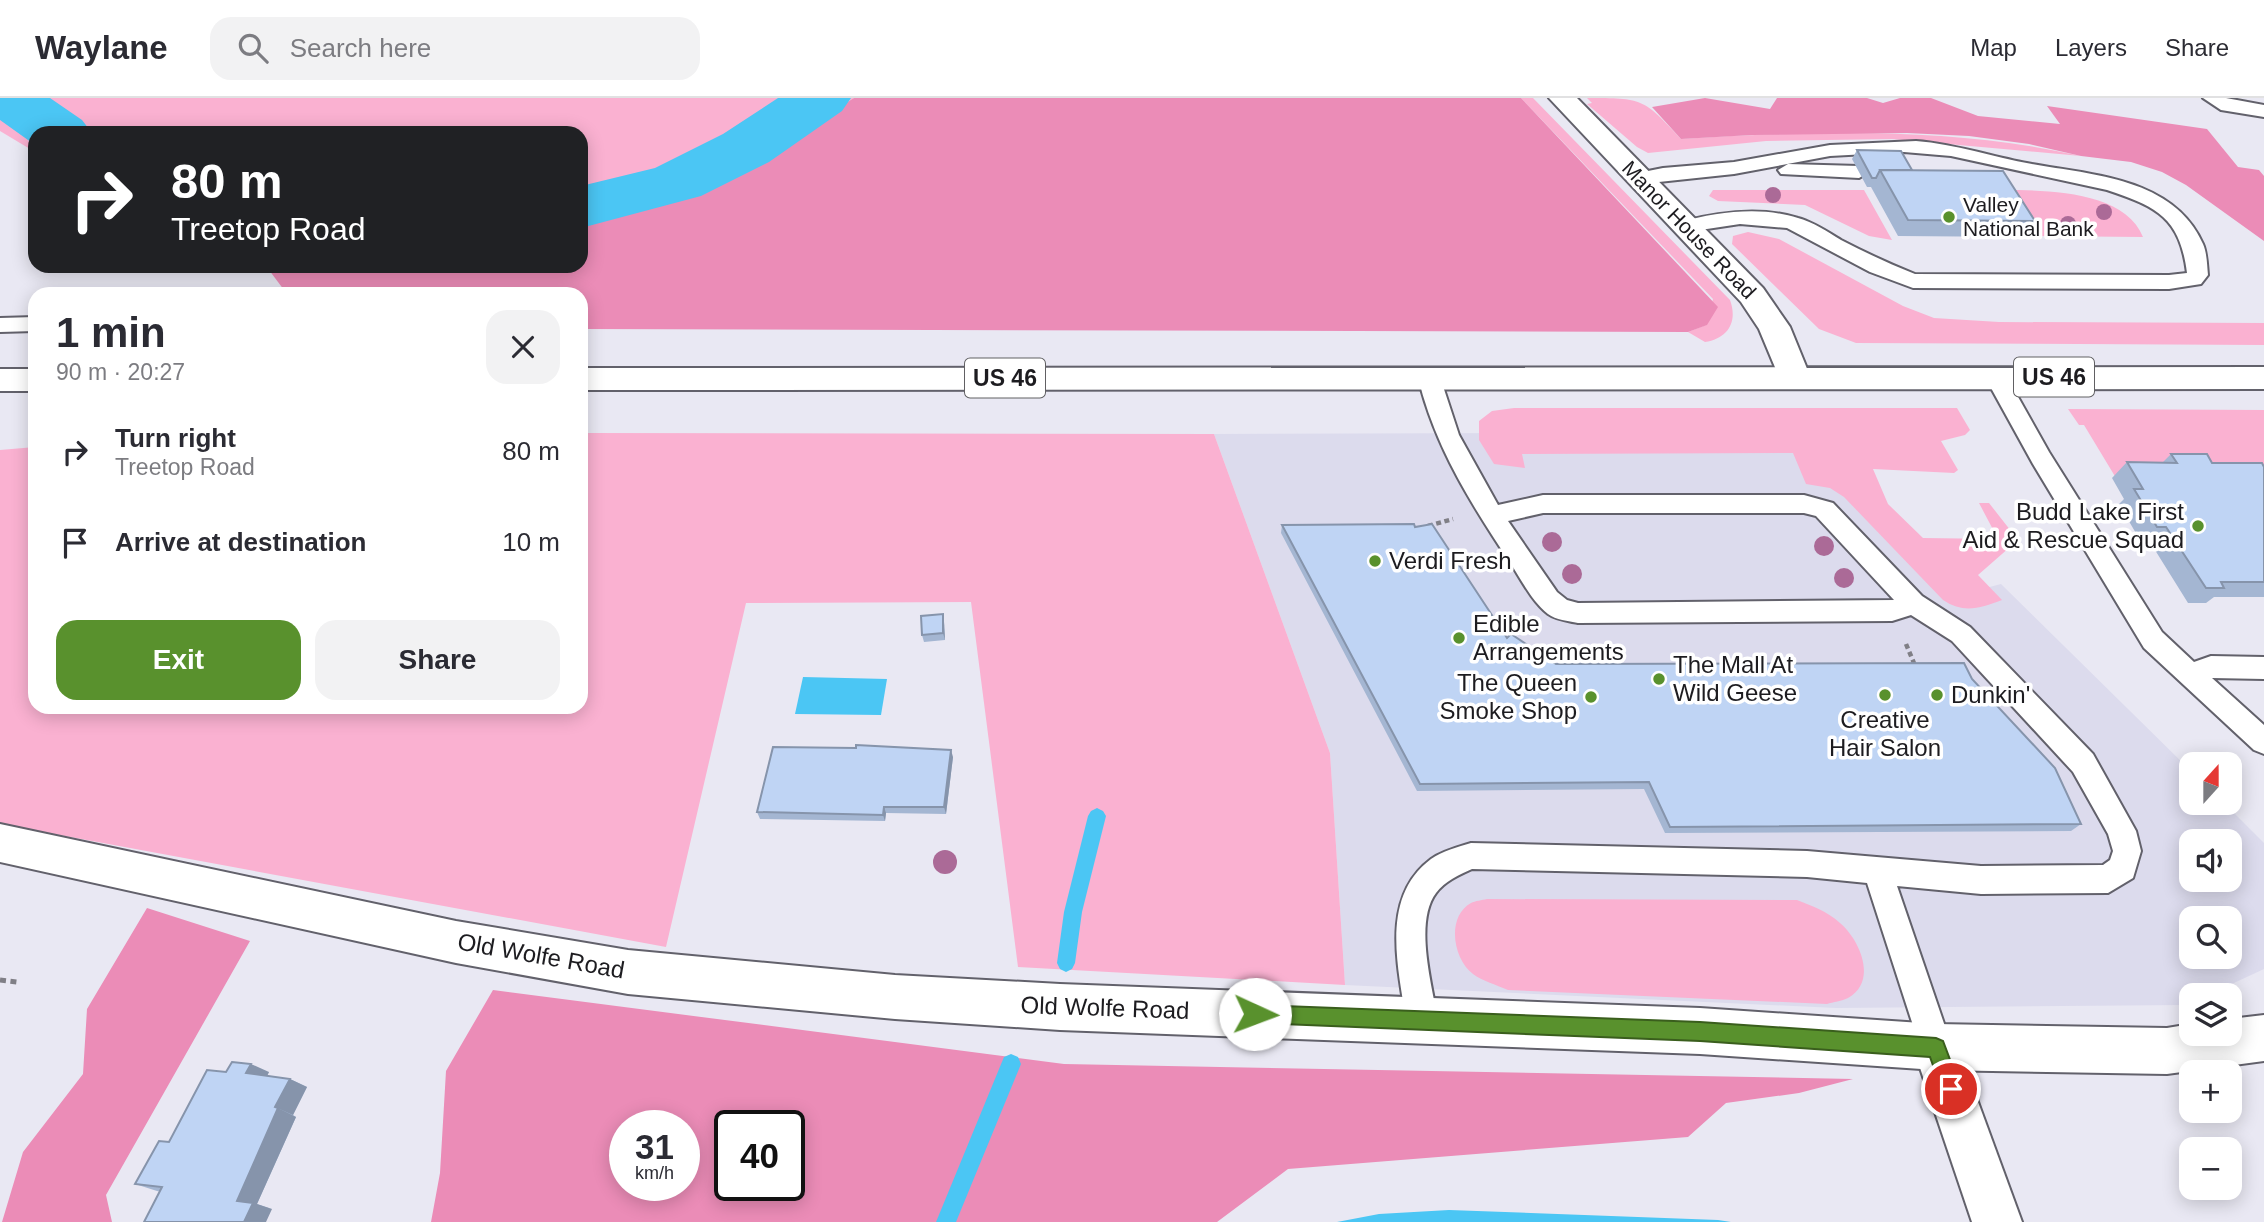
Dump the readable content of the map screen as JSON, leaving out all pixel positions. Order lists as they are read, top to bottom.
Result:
{
  "streets": {
    "street": ["Manor House Road", "US 46", "Old Wolfe Road"]
  },
  "crossings": [
    ["Manor House Road", "US 46"]
  ],
  "places": [
    "Valley National Bank",
    "Budd Lake First Aid & Rescue Squad",
    "Verdi Fresh",
    "Edible Arrangements",
    "The Mall At Wild Geese",
    "Creative Hair Salon",
    "Dunkin'",
    "The Queen Smoke Shop"
  ],
  "north": "top",
  "page": {
    "header": "Waylane",
    "search": "Search here",
    "nav": ["Map", "Layers", "Share"],
    "turn": ["80 m", "Treetop Road"],
    "heading": ["1 min", "90 m · 20:27"],
    "list": [
      {
        "name": "Turn right",
        "note": "Treetop Road",
        "value": "80 m"
      },
      {
        "name": "Arrive at destination",
        "value": "10 m"
      }
    ],
    "buttons": ["Exit", "Share"],
    "map_buttons": ["+", "−"],
    "speed": "31 km/h",
    "limit": "40"
  }
}
